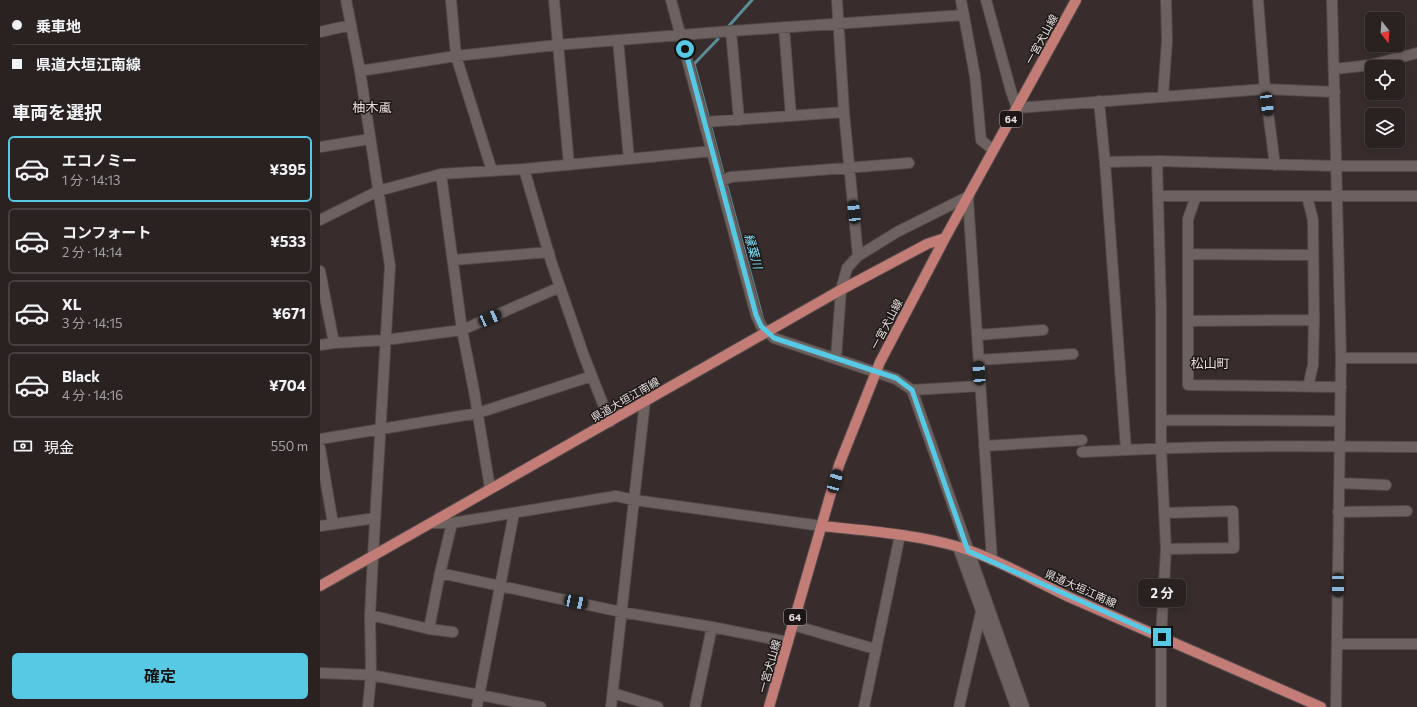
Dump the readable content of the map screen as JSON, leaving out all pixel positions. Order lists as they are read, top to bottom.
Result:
{
  "streets": {
    "main road": ["一宮犬山線", "64", "県道大垣江南線"]
  },
  "crossings": [
    ["一宮犬山線", "県道大垣江南線"]
  ],
  "districts": ["柚木颪", "松山町"],
  "water": ["縁葉川"],
  "north": "bottom",
  "page": {
    "banner": ["乗車地", "県道大垣江南線"],
    "heading": "車両を選択",
    "list": [
      {
        "name": "エコノミー",
        "note": "1 分 · 14:13",
        "value": "¥395"
      },
      {
        "name": "コンフォート",
        "note": "2 分 · 14:14",
        "value": "¥533"
      },
      {
        "name": "XL",
        "note": "3 分 · 14:15",
        "value": "¥671"
      },
      {
        "name": "Black",
        "note": "4 分 · 14:16",
        "value": "¥704"
      }
    ],
    "pay": ["現金", "550 m"],
    "bubble": "2 分",
    "buttons": "確定"
  }
}
